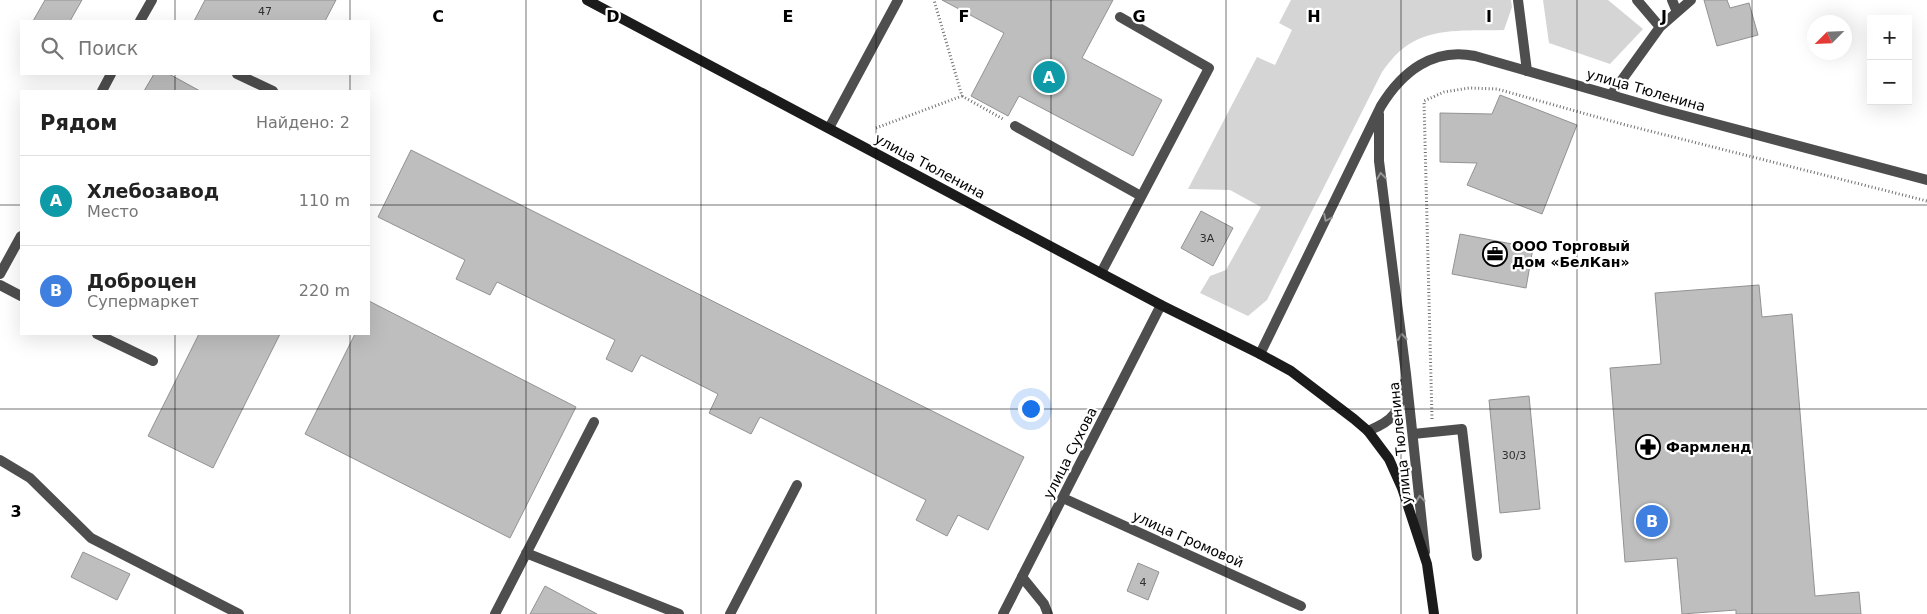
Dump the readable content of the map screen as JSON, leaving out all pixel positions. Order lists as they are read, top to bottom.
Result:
{
  "streets": {
    "main road": ["улица Тюленина"],
    "street": ["улица Сухова", "улица Громовой"]
  },
  "crossings": [
    ["улица Тюленина", "улица Сухова"],
    ["улица Сухова", "улица Громовой"]
  ],
  "places": {
    "office": ["ООО Торговый Дом «БелКан»"],
    "pharmacy": ["Фармленд"]
  },
  "house_numbers": [
    "47",
    "3А",
    "30/3",
    "4"
  ],
  "north": "bottom left",
  "page": {
    "map_buttons": ["+", "−"],
    "search": "Поиск",
    "pins": ["A", "B"],
    "heading": ["Рядом", "Найдено: 2"],
    "list": [
      {
        "mark": "A",
        "name": "Хлебозавод",
        "note": "Место",
        "value": "110 m"
      },
      {
        "mark": "B",
        "name": "Доброцен",
        "note": "Супермаркет",
        "value": "220 m"
      }
    ]
  },
  "grid": {
    "columns": [
      "C",
      "D",
      "E",
      "F",
      "G",
      "H",
      "I",
      "J"
    ],
    "rows": ["3"]
  }
}
